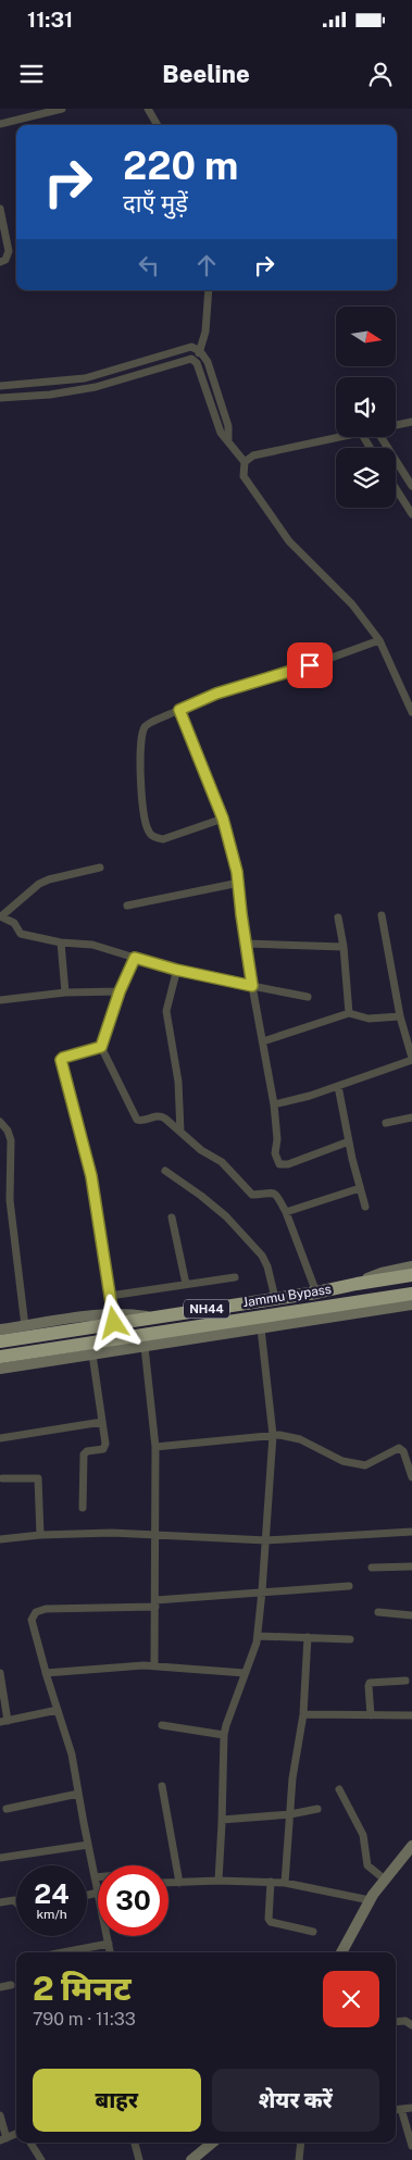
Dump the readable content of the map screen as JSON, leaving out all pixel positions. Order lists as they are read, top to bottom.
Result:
{
  "streets": {
    "highway": ["Jammu Bypass", "NH44"]
  },
  "north": "right",
  "page": {
    "status": "11:31",
    "header": "Beeline",
    "turn": ["220 m", "दाएँ मुड़ें"],
    "speed": "24 km/h",
    "limit": "30",
    "heading": ["2 मिनट", "790 m · 11:33"],
    "buttons": ["बाहर", "शेयर करें"]
  }
}
